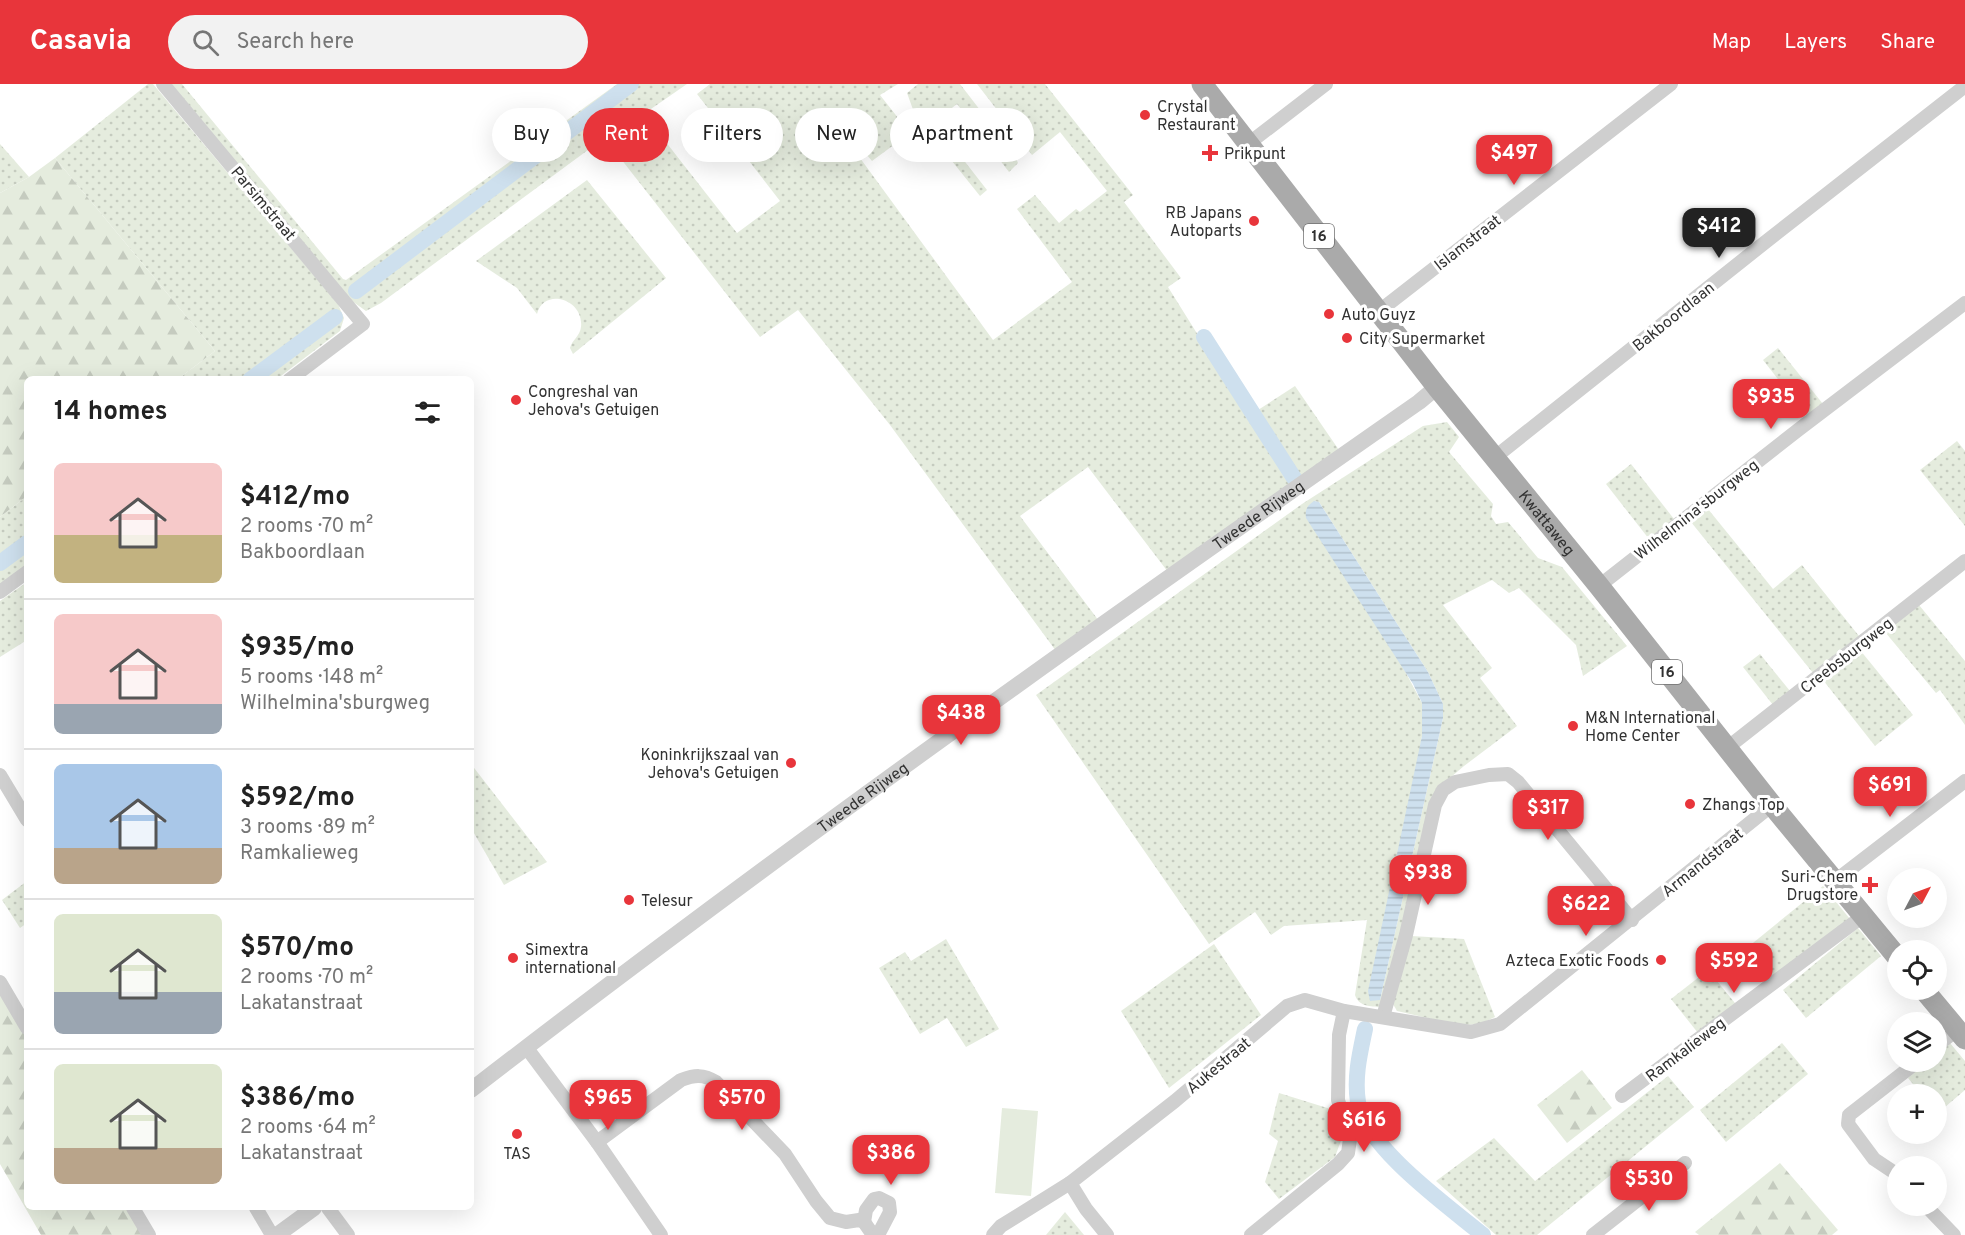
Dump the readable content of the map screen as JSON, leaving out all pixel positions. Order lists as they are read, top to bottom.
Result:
{
  "streets": {
    "main road": ["16", "Kwattaweg"],
    "street": [
      "Parsimstraat",
      "Islamstraat",
      "Bakboordlaan",
      "Wilhelmina'sburgweg",
      "Tweede Rijweg",
      "Creebsburgweg",
      "Armandstraat",
      "Ramkalieweg",
      "Aukestraat"
    ]
  },
  "crossings": [
    ["Islamstraat", "Kwattaweg"],
    ["Bakboordlaan", "Kwattaweg"],
    ["Wilhelmina'sburgweg", "Kwattaweg"],
    ["Tweede Rijweg", "Kwattaweg"],
    ["Kwattaweg", "Creebsburgweg"],
    ["Kwattaweg", "Armandstraat"],
    ["Kwattaweg", "Ramkalieweg"],
    ["Armandstraat", "Aukestraat"]
  ],
  "places": {
    "other": [
      "Crystal Restaurant",
      "RB Japans Autoparts",
      "Auto Guyz",
      "City Supermarket",
      "Congreshal van Jehova's Getuigen",
      "M&N International Home Center",
      "Koninkrijkszaal van Jehova's Getuigen",
      "Zhangs Top",
      "Telesur",
      "Simextra international",
      "Azteca Exotic Foods",
      "TAS"
    ],
    "health": ["Prikpunt", "Suri-Chem Drugstore"]
  },
  "north": "top right",
  "page": {
    "header": "Casavia",
    "search": "Search here",
    "nav": ["Map", "Layers", "Share"],
    "chip": [
      "Buy",
      "Rent",
      "Filters",
      "New",
      "Apartment"
    ],
    "price": [
      "$497",
      "$412",
      "$935",
      "$438",
      "$691",
      "$317",
      "$938",
      "$622",
      "$592",
      "$965",
      "$570",
      "$616",
      "$386",
      "$530"
    ],
    "heading": "14 homes",
    "list": [
      {
        "name": "$412/mo",
        "note": "2 rooms · 70 m² · Bakboordlaan"
      },
      {
        "name": "$935/mo",
        "note": "5 rooms · 148 m² · Wilhelmina'sburgweg"
      },
      {
        "name": "$592/mo",
        "note": "3 rooms · 89 m² · Ramkalieweg"
      },
      {
        "name": "$570/mo",
        "note": "2 rooms · 70 m² · Lakatanstraat"
      },
      {
        "name": "$386/mo",
        "note": "2 rooms · 64 m² · Lakatanstraat"
      }
    ],
    "map_buttons": ["+", "−"]
  }
}
